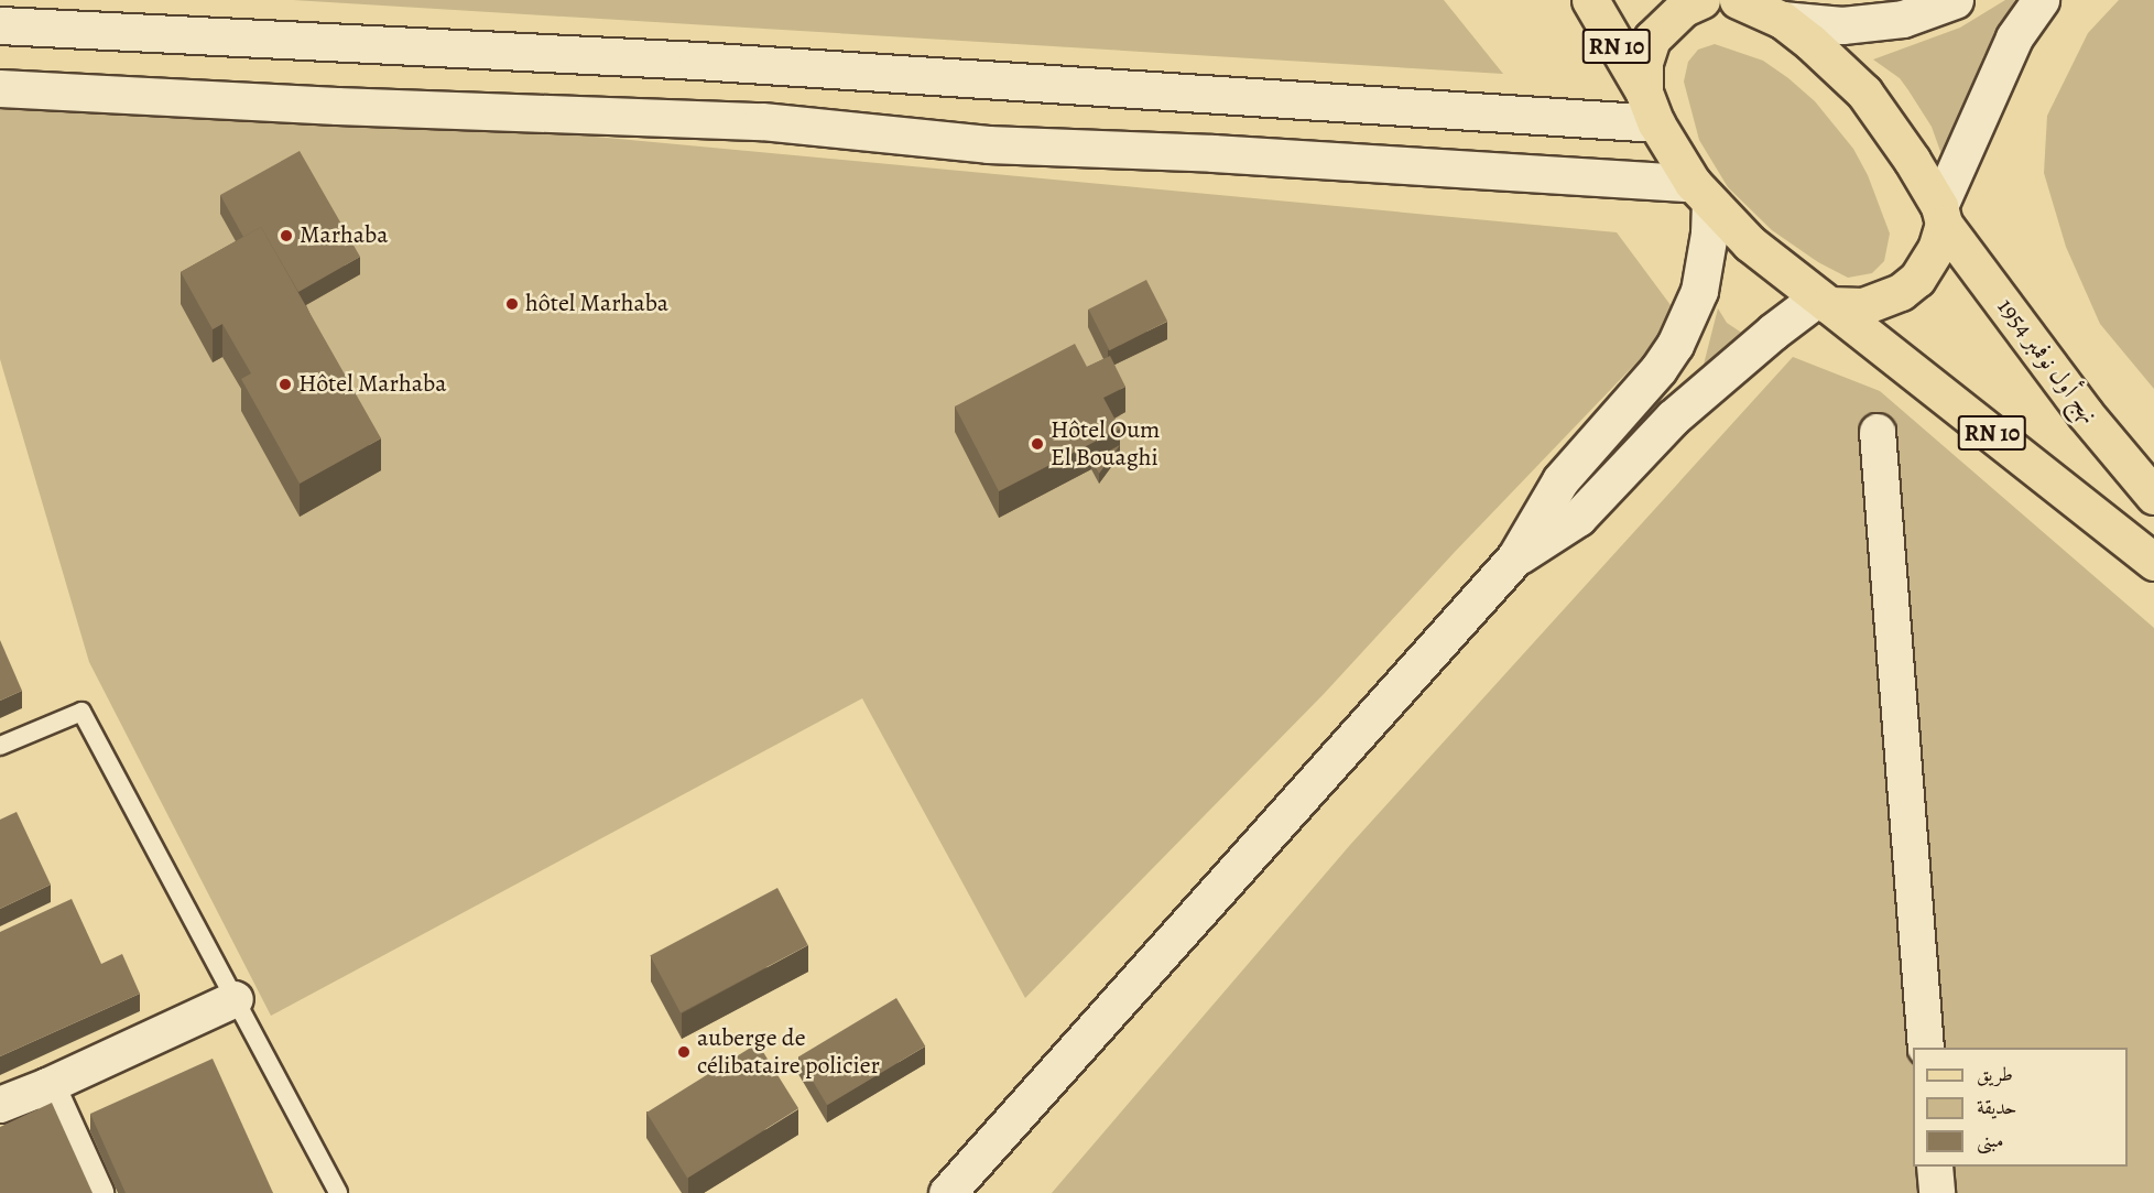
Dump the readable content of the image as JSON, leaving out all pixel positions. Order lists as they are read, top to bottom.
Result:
{
  "streets": {
    "main road": ["RN 10", "نهج أول نوفمبر 1954"]
  },
  "places": [
    "Marhaba",
    "hôtel Marhaba",
    "Hôtel Marhaba",
    "Hôtel Oum El Bouaghi",
    "auberge de célibataire policier"
  ],
  "legend": ["طريق", "حديقة", "مبنى"]
}
